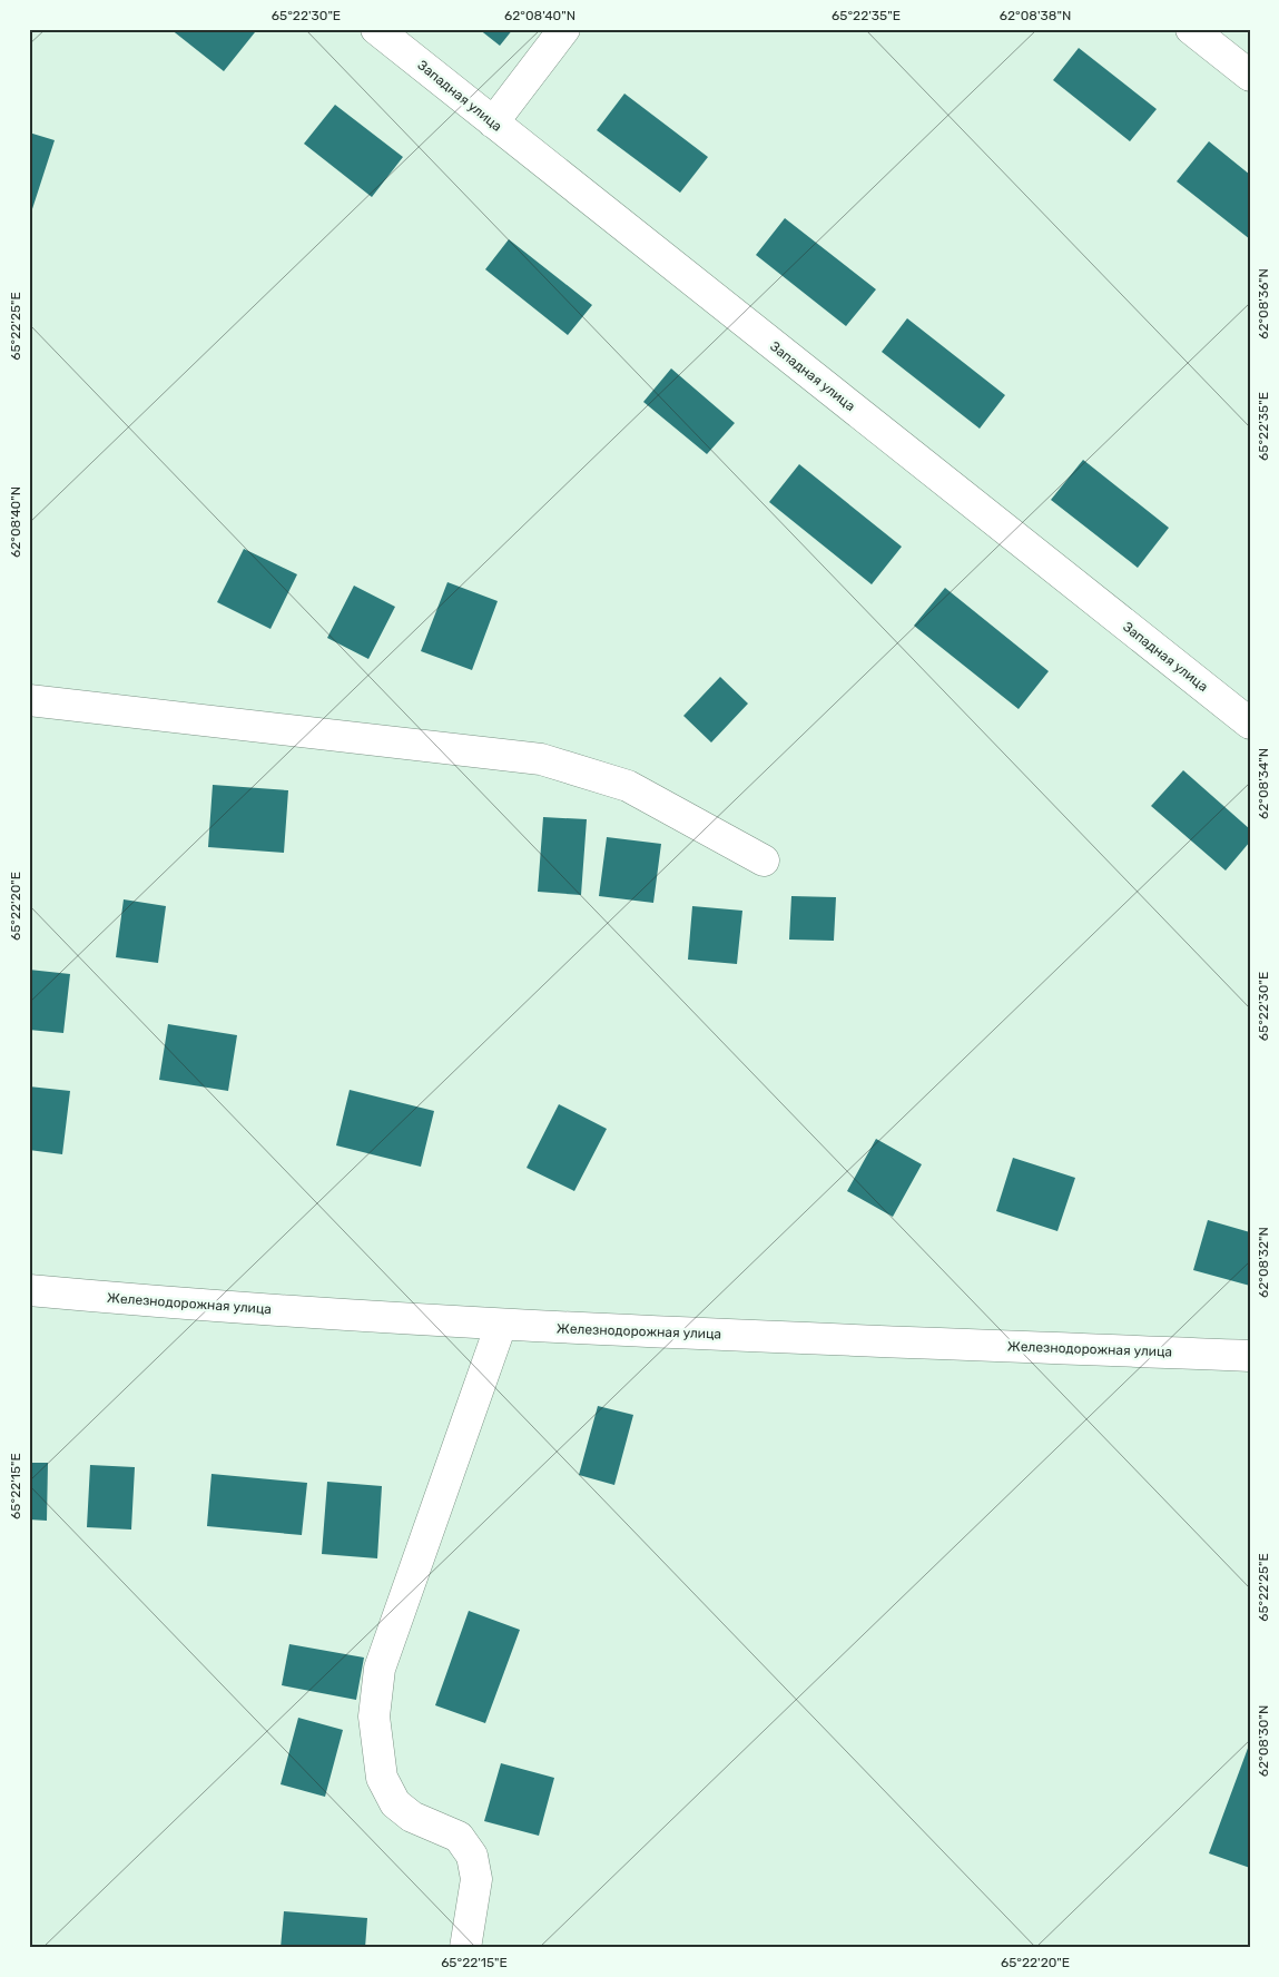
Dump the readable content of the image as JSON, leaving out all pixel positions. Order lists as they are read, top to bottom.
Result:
{
  "streets": {
    "street": ["Западная улица", "Железнодорожная улица"]
  },
  "coordinates": [
    "65°22'30\"E",
    "62°08'40\"N",
    "65°22'35\"E",
    "62°08'38\"N",
    "62°08'36\"N",
    "65°22'25\"E",
    "62°08'34\"N",
    "65°22'20\"E",
    "62°08'32\"N",
    "65°22'15\"E",
    "62°08'30\"N"
  ]
}
